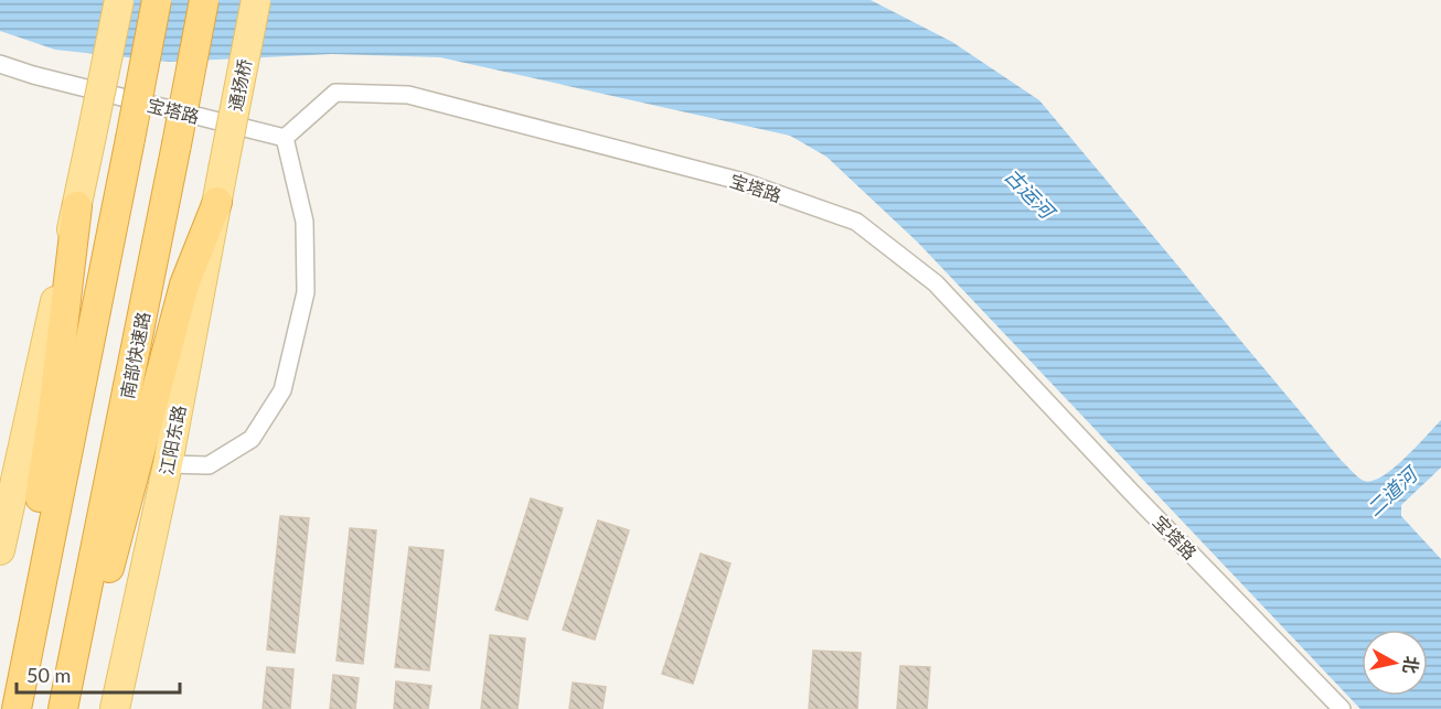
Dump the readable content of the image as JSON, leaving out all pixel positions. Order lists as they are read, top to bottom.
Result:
{
  "streets": {
    "highway": ["南部快速路"],
    "main road": ["通扬桥", "江阳东路"],
    "street": ["宝塔路"]
  },
  "crossings": [
    ["通扬桥", "江阳东路"]
  ],
  "water": ["古运河", "二道河"],
  "scale_bar": "50 m",
  "north": "right"
}
